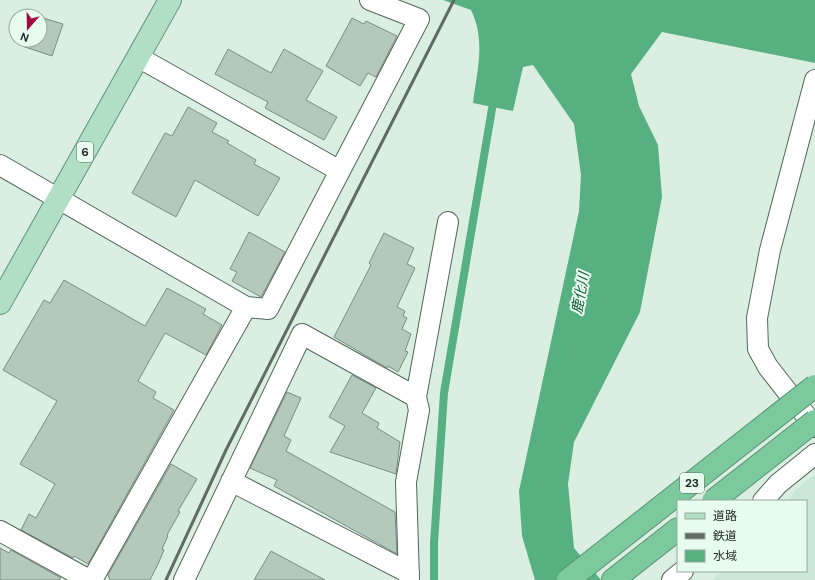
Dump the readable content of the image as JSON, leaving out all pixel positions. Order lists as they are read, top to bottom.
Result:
{
  "streets": {
    "highway": ["23"],
    "main road": ["6"]
  },
  "water": ["鹿化川"],
  "legend": ["道路", "鉄道", "水域"],
  "north": "bottom"
}
